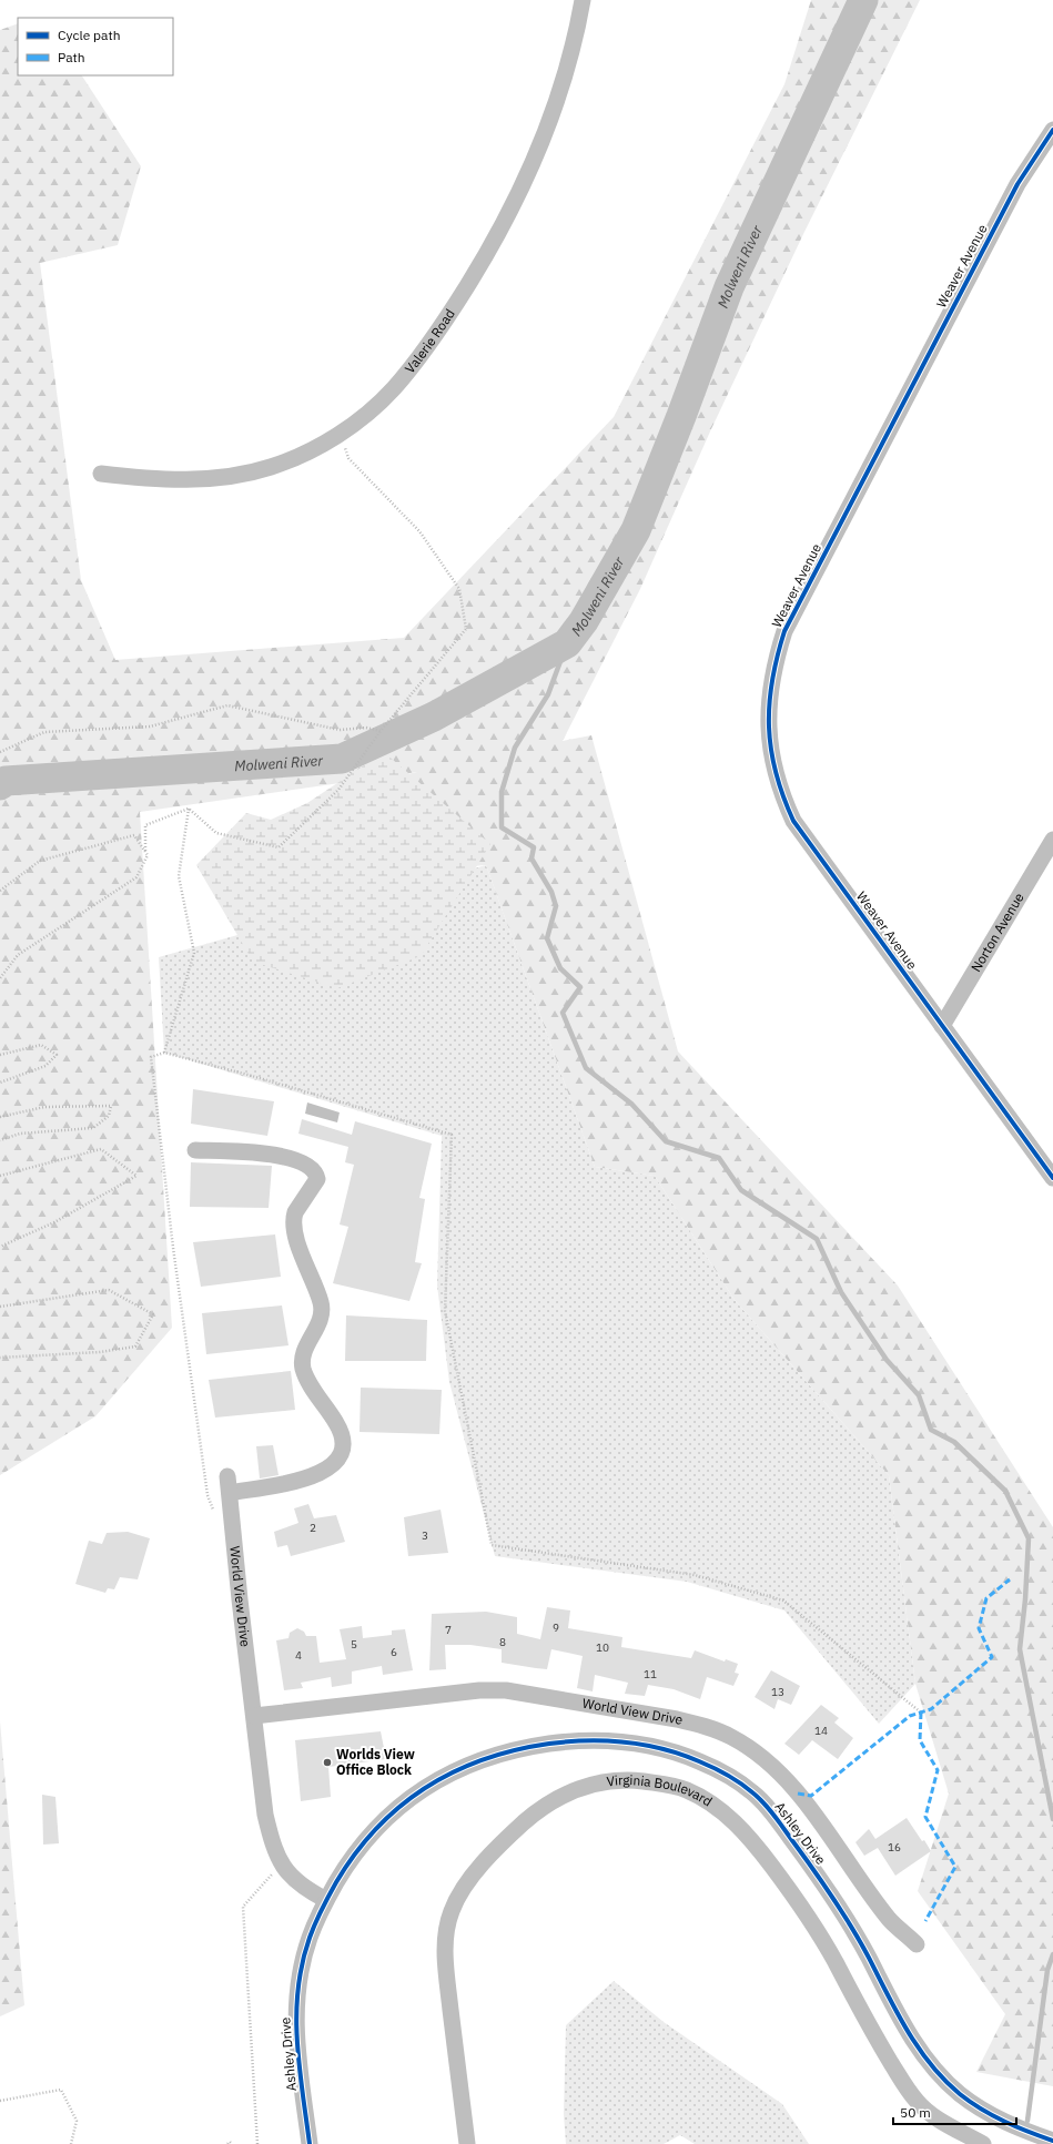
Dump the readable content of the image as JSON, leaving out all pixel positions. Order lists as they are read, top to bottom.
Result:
{
  "streets": {
    "street": [
      "Weaver Avenue",
      "Valerie Road",
      "Norton Avenue",
      "World View Drive",
      "Virginia Boulevard",
      "Ashley Drive"
    ]
  },
  "crossings": [
    ["Weaver Avenue", "Norton Avenue"],
    ["World View Drive", "Ashley Drive"]
  ],
  "water": ["Molweni River"],
  "places": ["Worlds View Office Block"],
  "house_numbers": [
    "2",
    "3",
    "9",
    "7",
    "8",
    "5",
    "10",
    "6",
    "4",
    "11",
    "13",
    "14",
    "16"
  ],
  "legend": ["Cycle path", "Path"],
  "scale_bar": "50 m"
}
